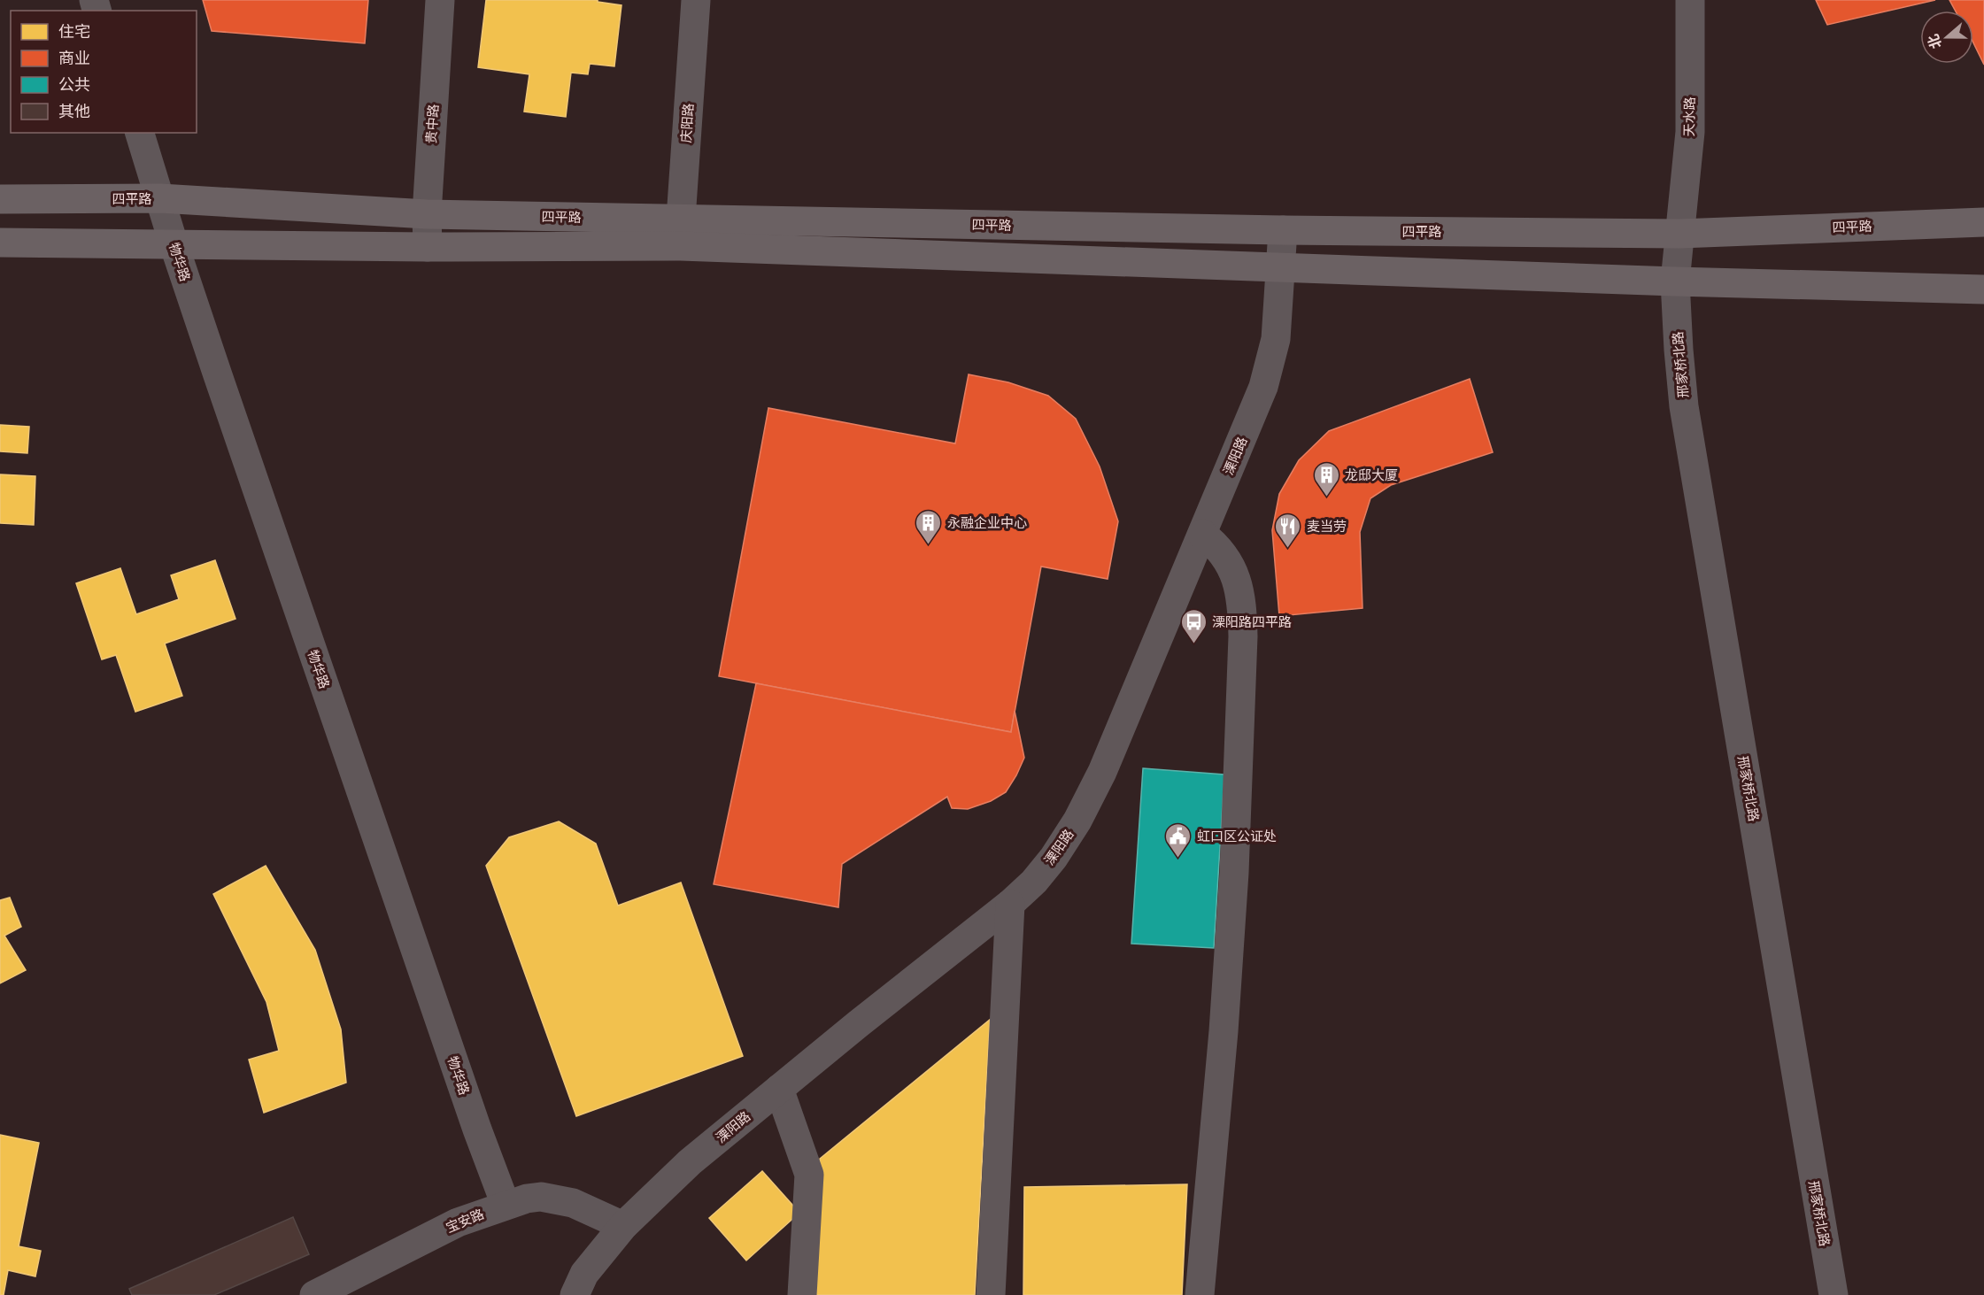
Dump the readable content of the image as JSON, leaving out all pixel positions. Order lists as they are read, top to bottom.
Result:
{
  "streets": {
    "main road": ["四平路"],
    "street": [
      "天水路",
      "庆阳路",
      "贵中路",
      "物华路",
      "邢家桥北路",
      "溧阳路",
      "宝安路"
    ]
  },
  "crossings": [
    ["天水路", "四平路"],
    ["天水路", "邢家桥北路"],
    ["庆阳路", "四平路"],
    ["贵中路", "四平路"],
    ["四平路", "物华路"],
    ["四平路", "邢家桥北路"],
    ["四平路", "溧阳路"],
    ["物华路", "宝安路"],
    ["溧阳路", "宝安路"]
  ],
  "places": {
    "building": ["龙邸大厦", "永融企业中心"],
    "restaurant": ["麦当劳"],
    "bus stop": ["溧阳路四平路"],
    "public building": ["虹口区公证处"]
  },
  "legend": [
    "住宅",
    "商业",
    "公共",
    "其他"
  ],
  "north": "left"
}
